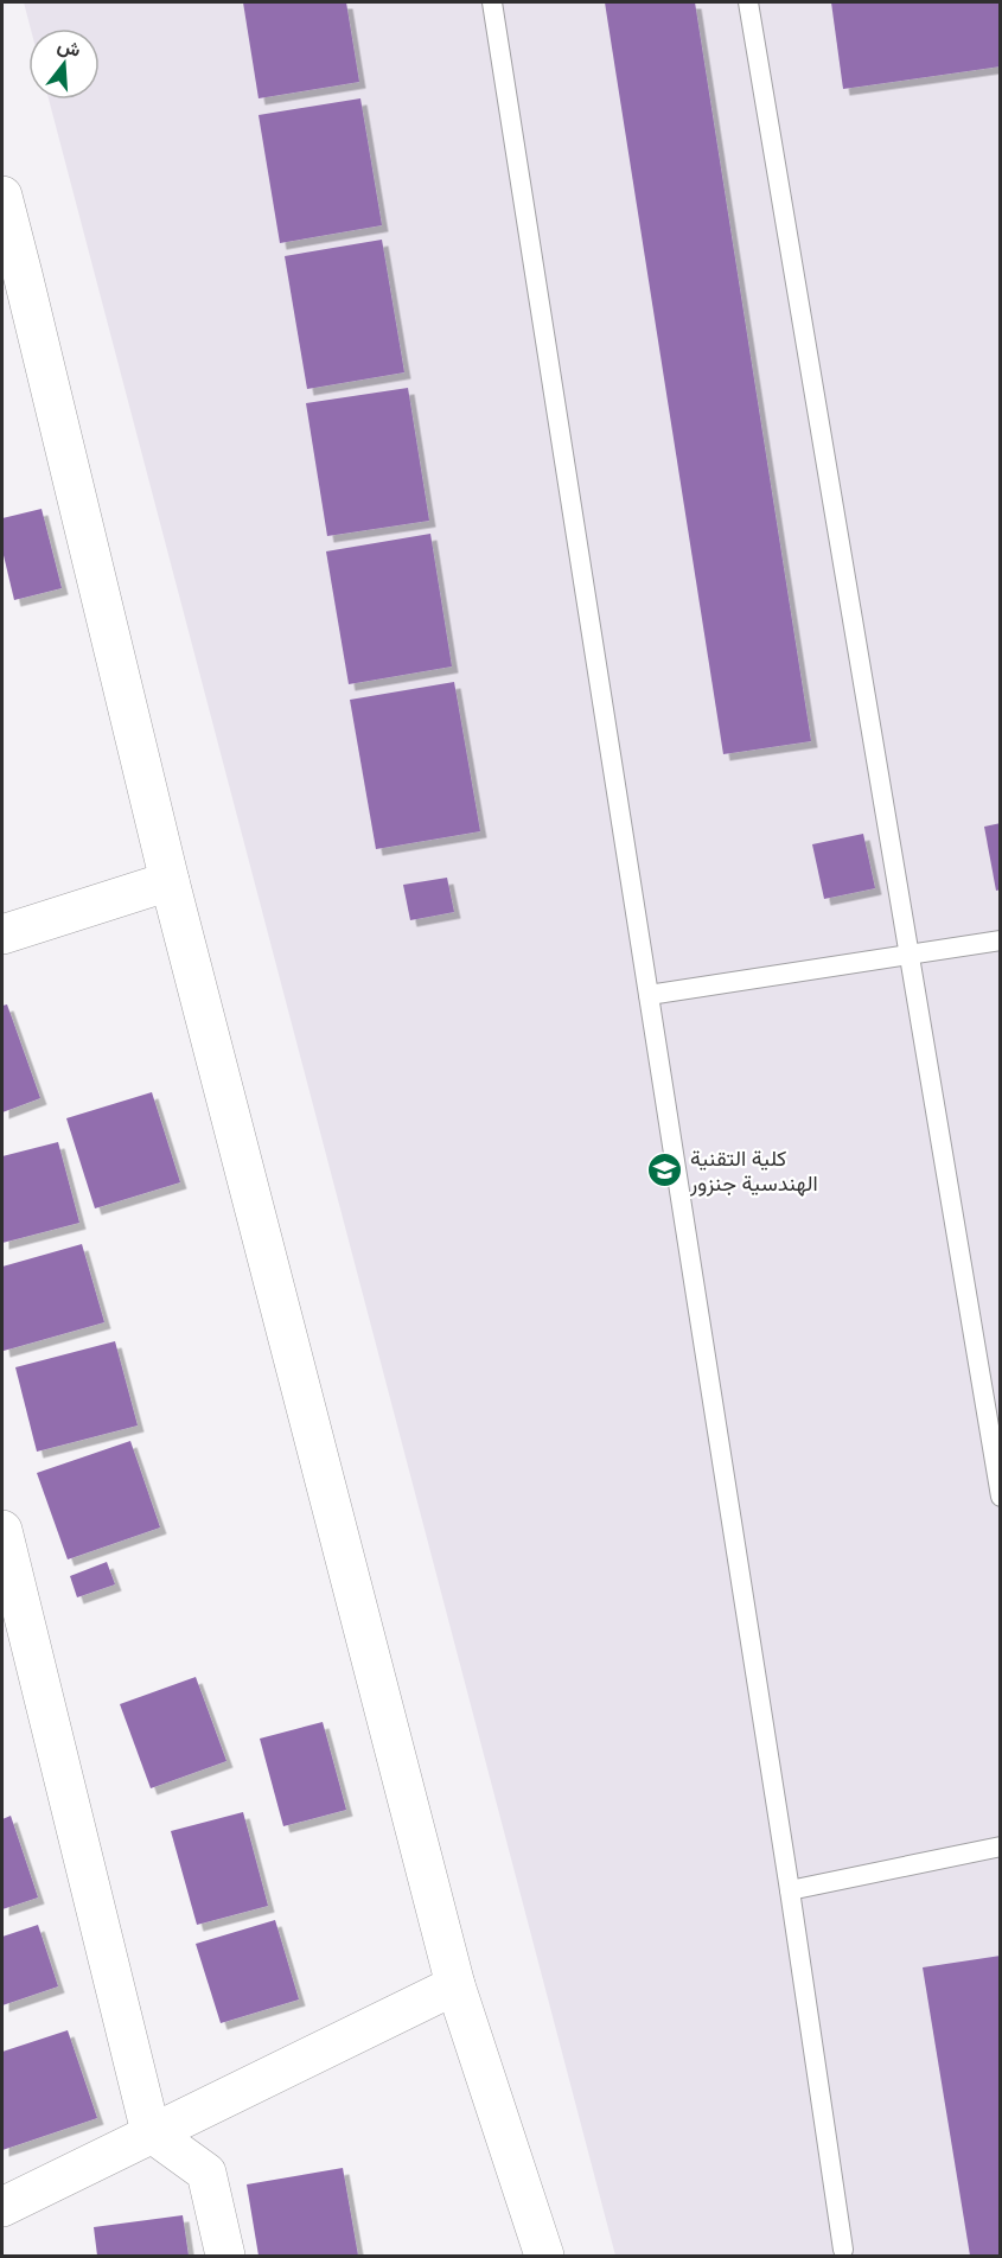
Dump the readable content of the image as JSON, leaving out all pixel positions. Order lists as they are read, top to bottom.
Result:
{
  "places": {
    "school or university": ["كلية التقنية الهندسية جنزور"]
  },
  "north": "top"
}
